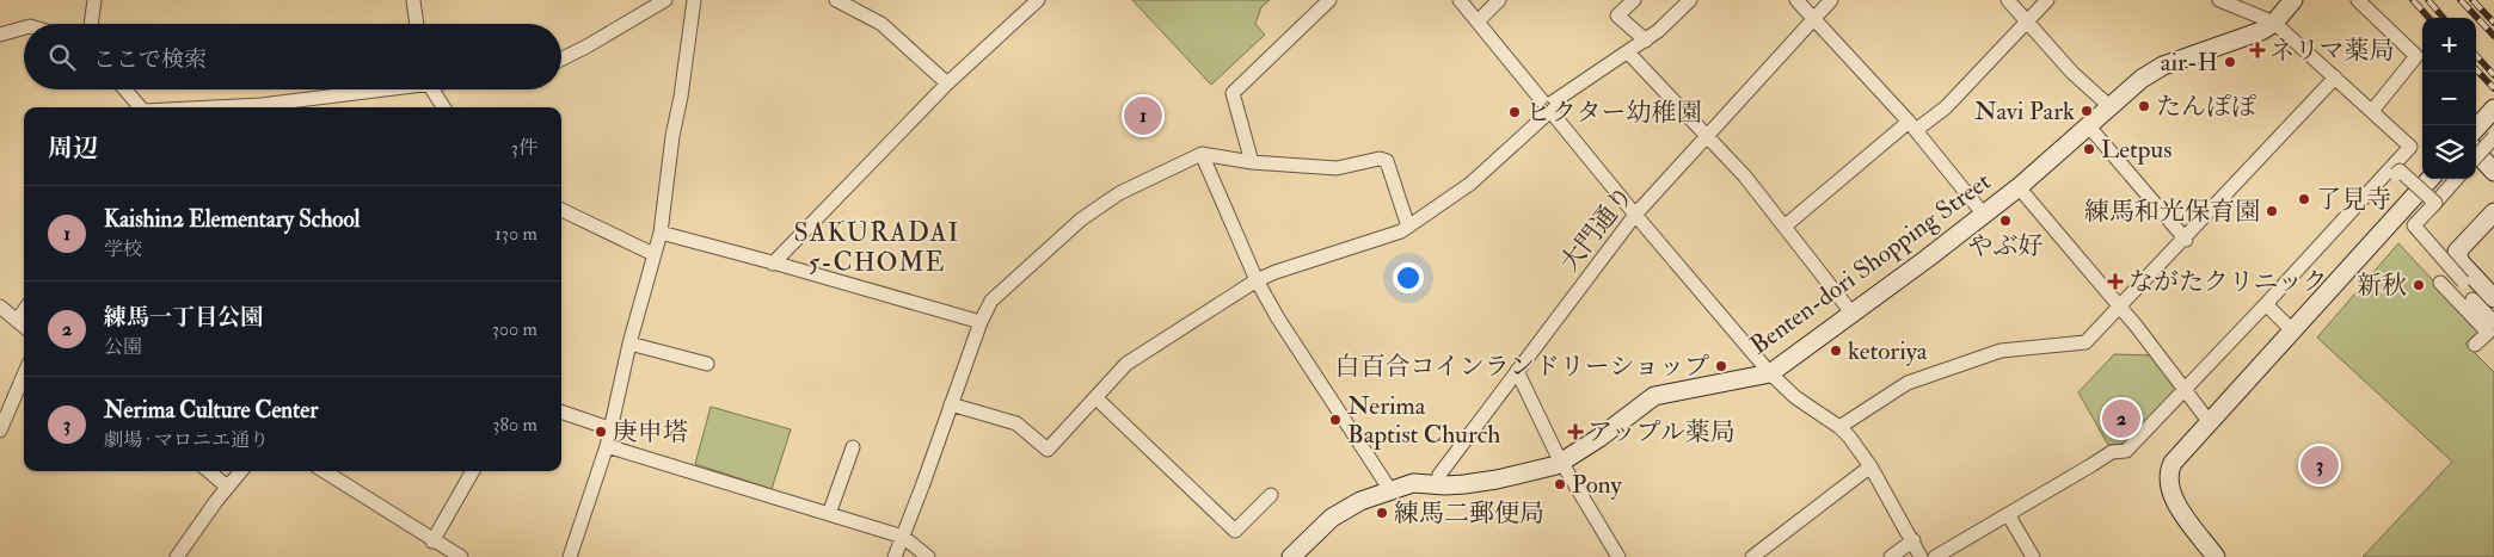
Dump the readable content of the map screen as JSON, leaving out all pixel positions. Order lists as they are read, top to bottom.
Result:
{
  "streets": {
    "main road": ["Benten-dori Shopping Street"],
    "street": ["大門通り"]
  },
  "crossings": [
    ["大門通り", "Benten-dori Shopping Street"]
  ],
  "districts": ["SAKURADAI 5-CHOME"],
  "places": {
    "health": ["ネリマ薬局", "ながたクリニック", "アップル薬局"],
    "other": [
      "air-H",
      "たんぽぽ",
      "Navi Park",
      "ビクター幼稚園",
      "Letpus",
      "了見寺",
      "練馬和光保育園",
      "やぶ好",
      "新秋",
      "ketoriya",
      "白百合コインランドリーショップ",
      "Nerima Baptist Church",
      "庚申塔",
      "Pony",
      "練馬二郵便局"
    ]
  },
  "page": {
    "map_buttons": ["+", "−"],
    "search": "ここで検索",
    "pins": ["1", "2", "3"],
    "heading": ["周辺", "3件"],
    "list": [
      {
        "mark": "1",
        "name": "Kaishin2 Elementary School",
        "note": "学校",
        "value": "130 m"
      },
      {
        "mark": "2",
        "name": "練馬一丁目公園",
        "note": "公園",
        "value": "300 m"
      },
      {
        "mark": "3",
        "name": "Nerima Culture Center",
        "note": "劇場 · マロニエ通り",
        "value": "380 m"
      }
    ]
  }
}
